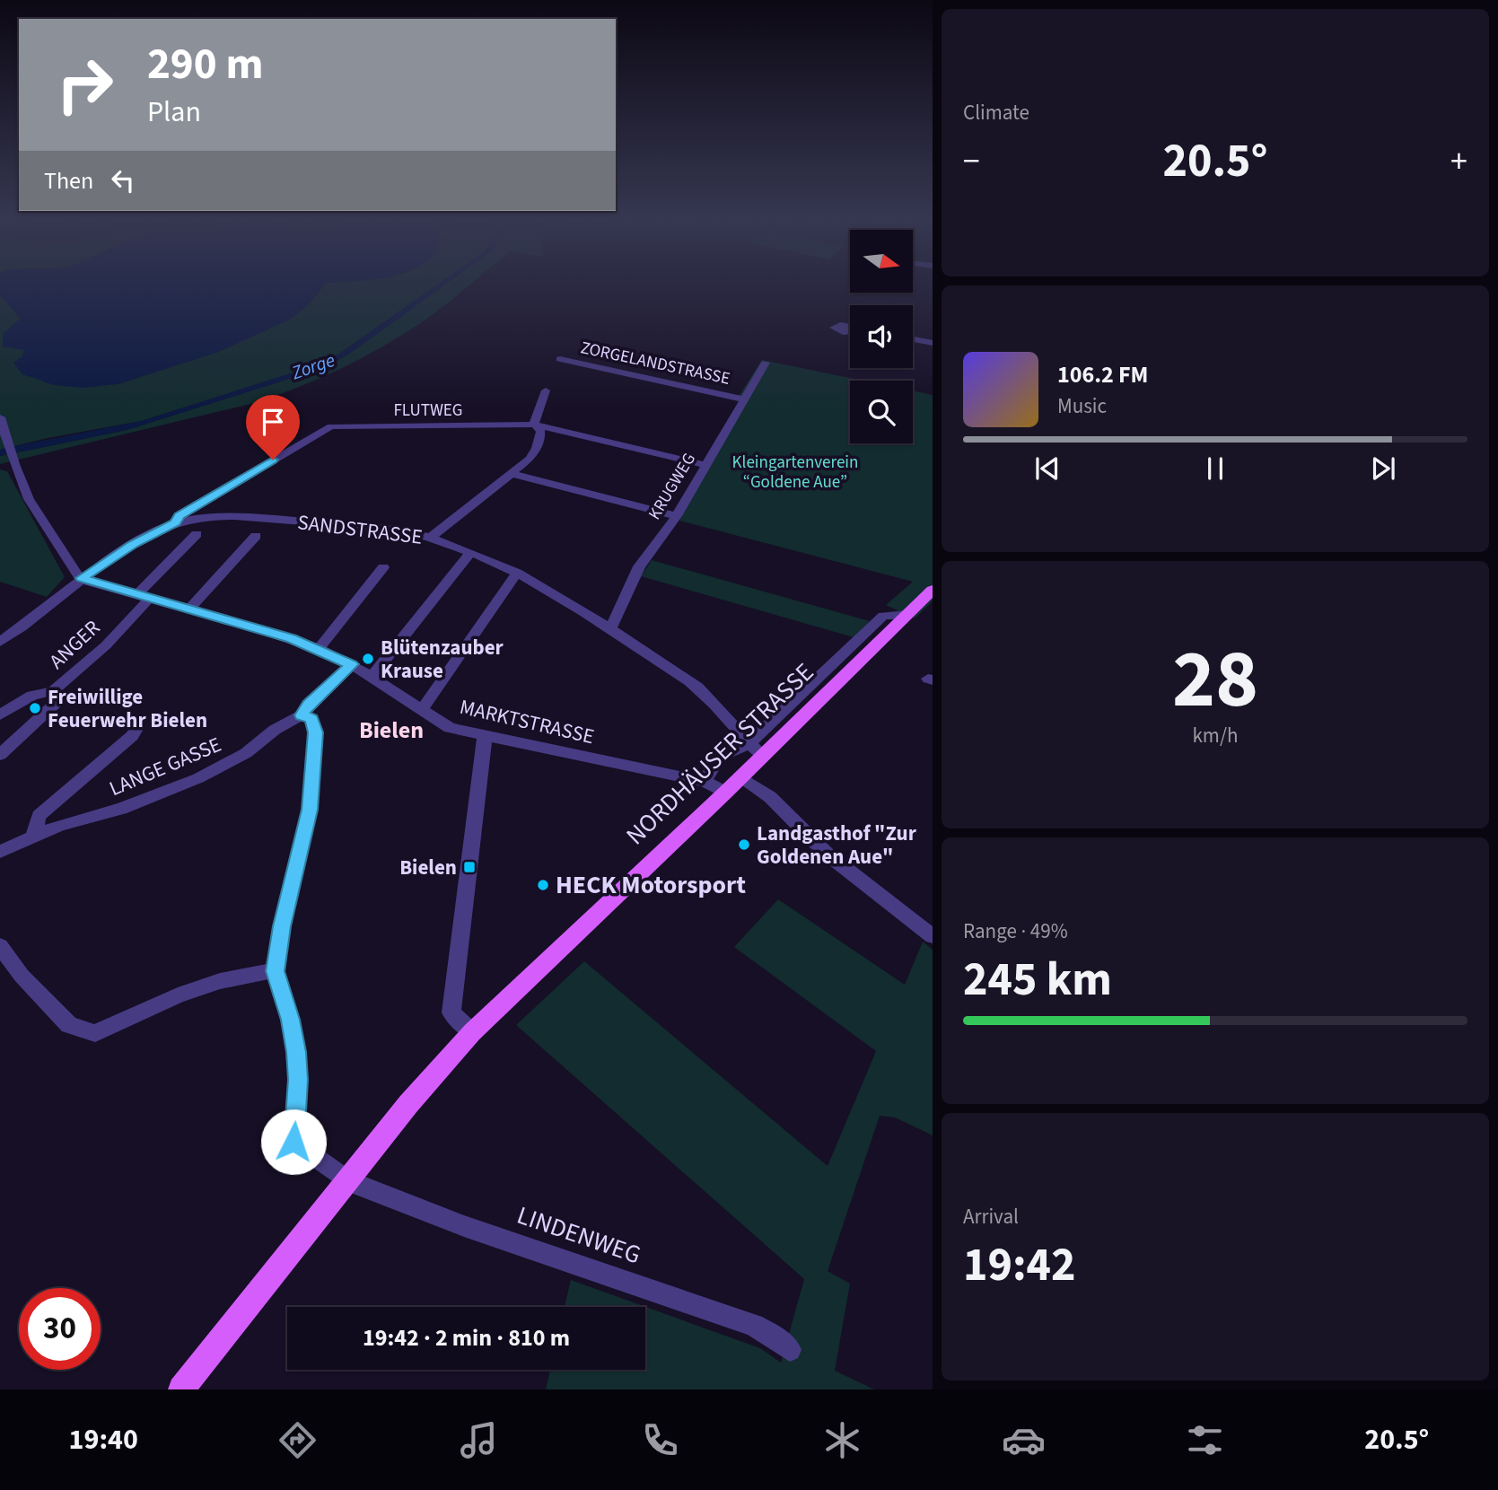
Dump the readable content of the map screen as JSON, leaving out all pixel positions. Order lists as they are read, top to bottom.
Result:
{
  "streets": {
    "main road": ["NORDHÄUSER STRASSE"],
    "street": [
      "ZORGELANDSTRASSE",
      "FLUTWEG",
      "KRUGWEG",
      "SANDSTRASSE",
      "ANGER",
      "MARKTSTRASSE",
      "LANGE GASSE",
      "LINDENWEG"
    ]
  },
  "crossings": [
    ["ZORGELANDSTRASSE", "KRUGWEG"],
    ["FLUTWEG", "KRUGWEG"],
    ["FLUTWEG", "SANDSTRASSE"],
    ["KRUGWEG", "SANDSTRASSE"],
    ["SANDSTRASSE", "MARKTSTRASSE"],
    ["SANDSTRASSE", "NORDHÄUSER STRASSE"],
    ["ANGER", "MARKTSTRASSE"],
    ["MARKTSTRASSE", "NORDHÄUSER STRASSE"],
    ["NORDHÄUSER STRASSE", "LINDENWEG"]
  ],
  "districts": ["Bielen"],
  "water": ["Zorge"],
  "parks": ["Kleingartenverein “Goldene Aue”"],
  "places": {
    "other": [
      "Blütenzauber Krause",
      "Freiwillige Feuerwehr Bielen",
      "Landgasthof \"Zur Goldenen Aue\"",
      "HECK Motorsport"
    ],
    "transit": ["Bielen"]
  },
  "north": "right",
  "page": {
    "tile": [
      "Climate",
      ["28", "km/h"],
      ["Range · 49%", "245 km"],
      ["Arrival", "19:42"]
    ],
    "turn": ["290 m", "Plan"],
    "heat": ["−", "20.5°", "+"],
    "then": "Then",
    "song": ["106.2 FM", "Music"],
    "limit": "30",
    "trip": "19:42 · 2 min · 810 m",
    "tabs": ["19:40", "20.5°"]
  }
}
